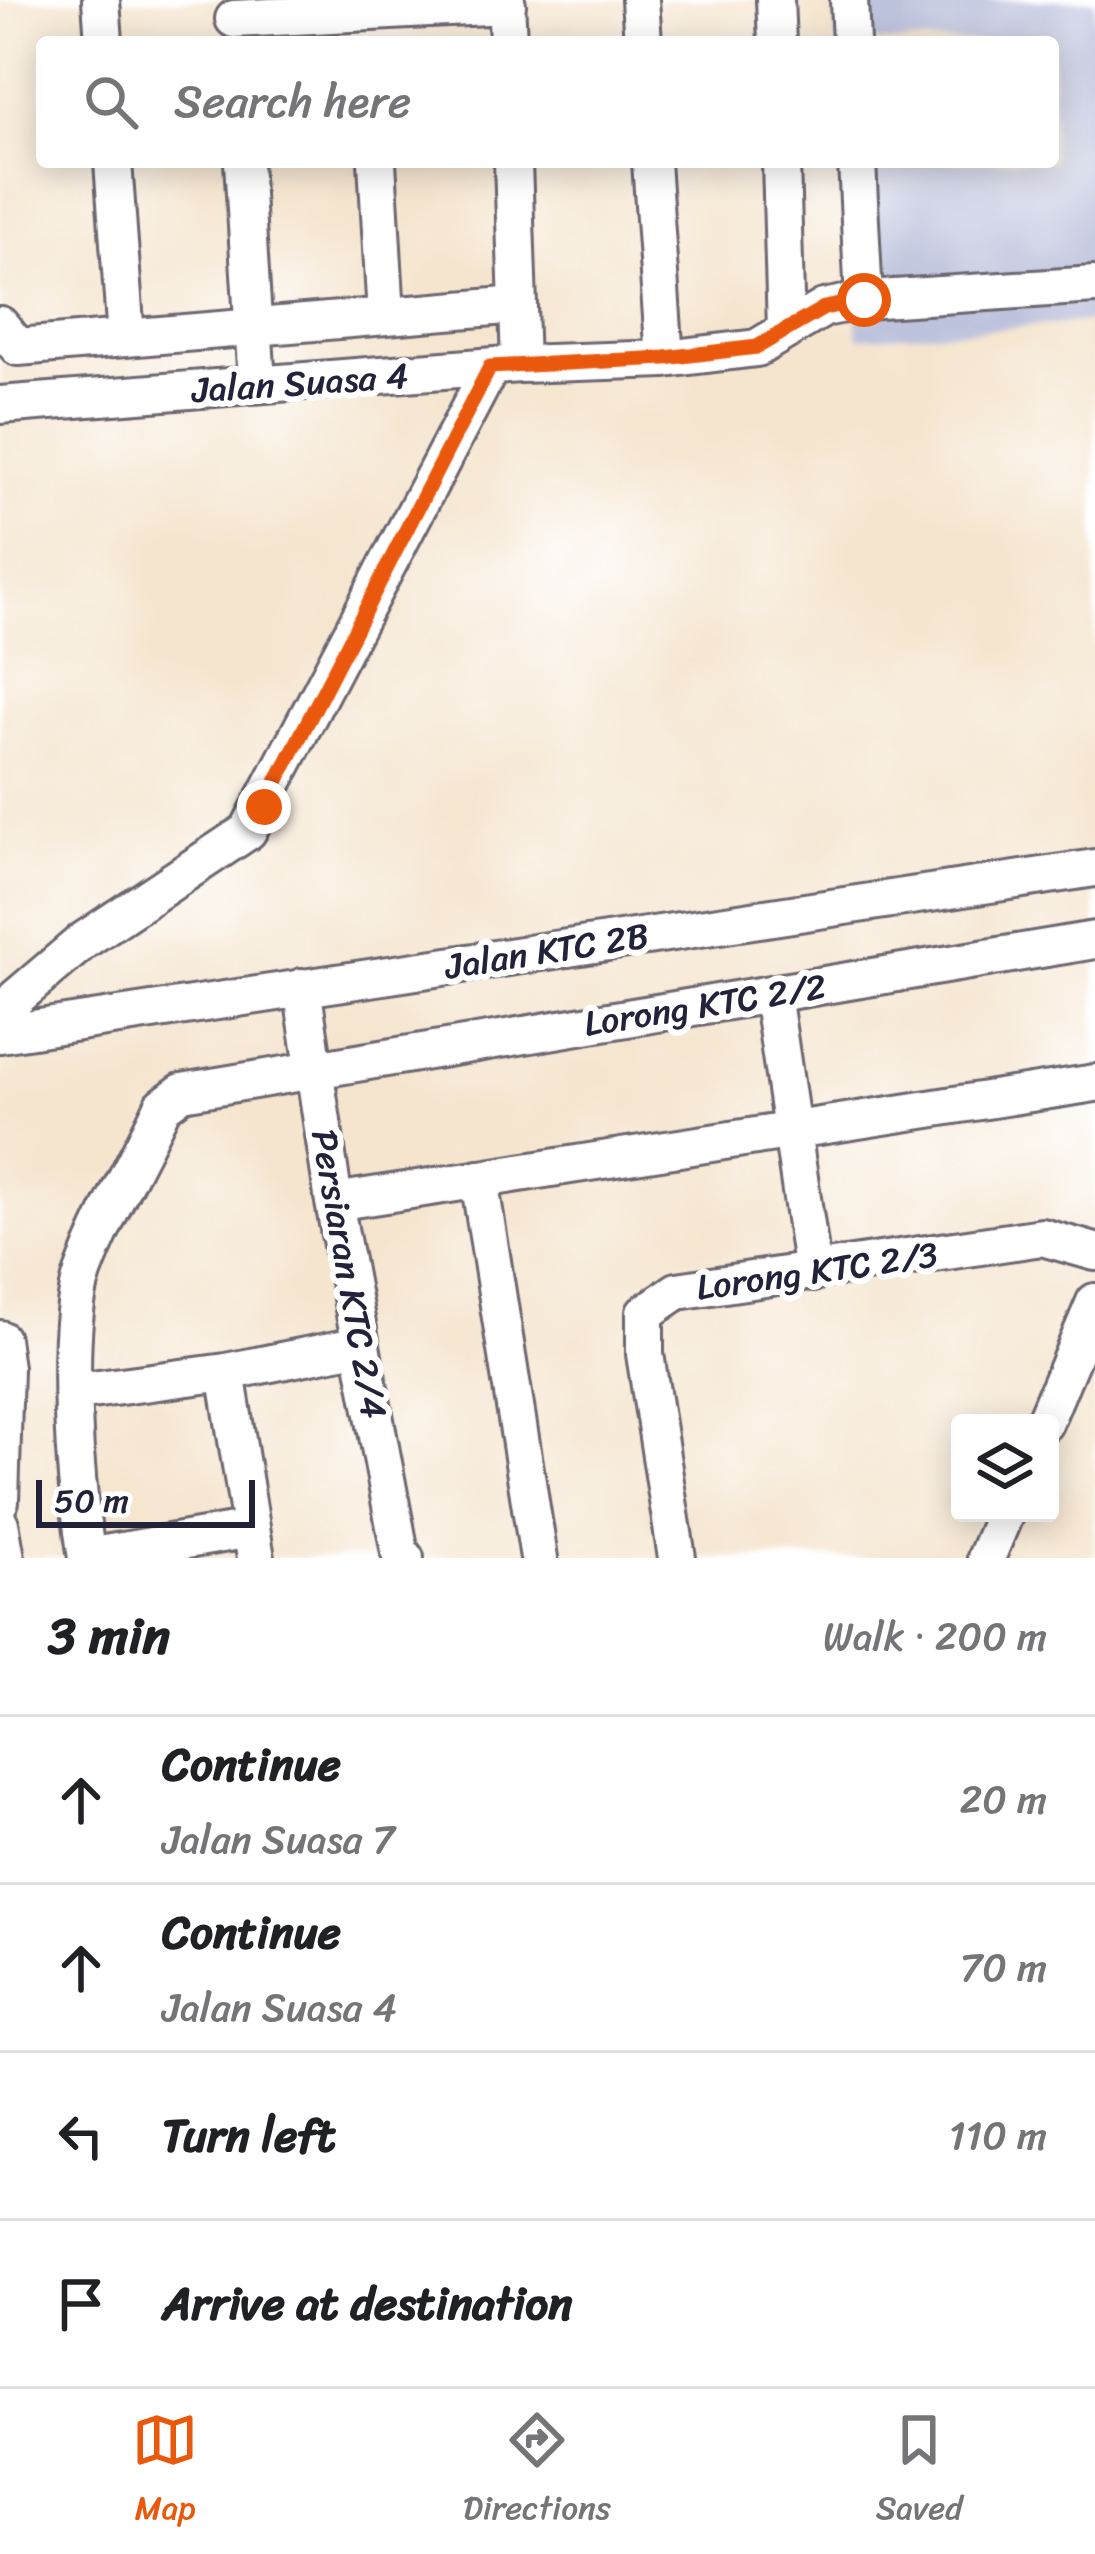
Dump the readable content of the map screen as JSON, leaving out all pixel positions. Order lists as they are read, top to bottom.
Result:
{
  "streets": {
    "street": [
      "Jalan Suasa 4",
      "Jalan KTC 2B",
      "Lorong KTC 2/2",
      "Lorong KTC 2/3",
      "Persiaran KTC 2/4"
    ]
  },
  "crossings": [
    ["Jalan KTC 2B", "Persiaran KTC 2/4"],
    ["Lorong KTC 2/2", "Persiaran KTC 2/4"]
  ],
  "scale_bar": "50 m",
  "page": {
    "search": "Search here",
    "scale": "50 m",
    "heading": ["3 min", "Walk · 200 m"],
    "list": [
      ["Continue", "Jalan Suasa 7", "20 m"],
      ["Continue", "Jalan Suasa 4", "70 m"],
      ["Turn left", "110 m"],
      "Arrive at destination"
    ],
    "nav": ["Map", "Directions", "Saved"]
  }
}
